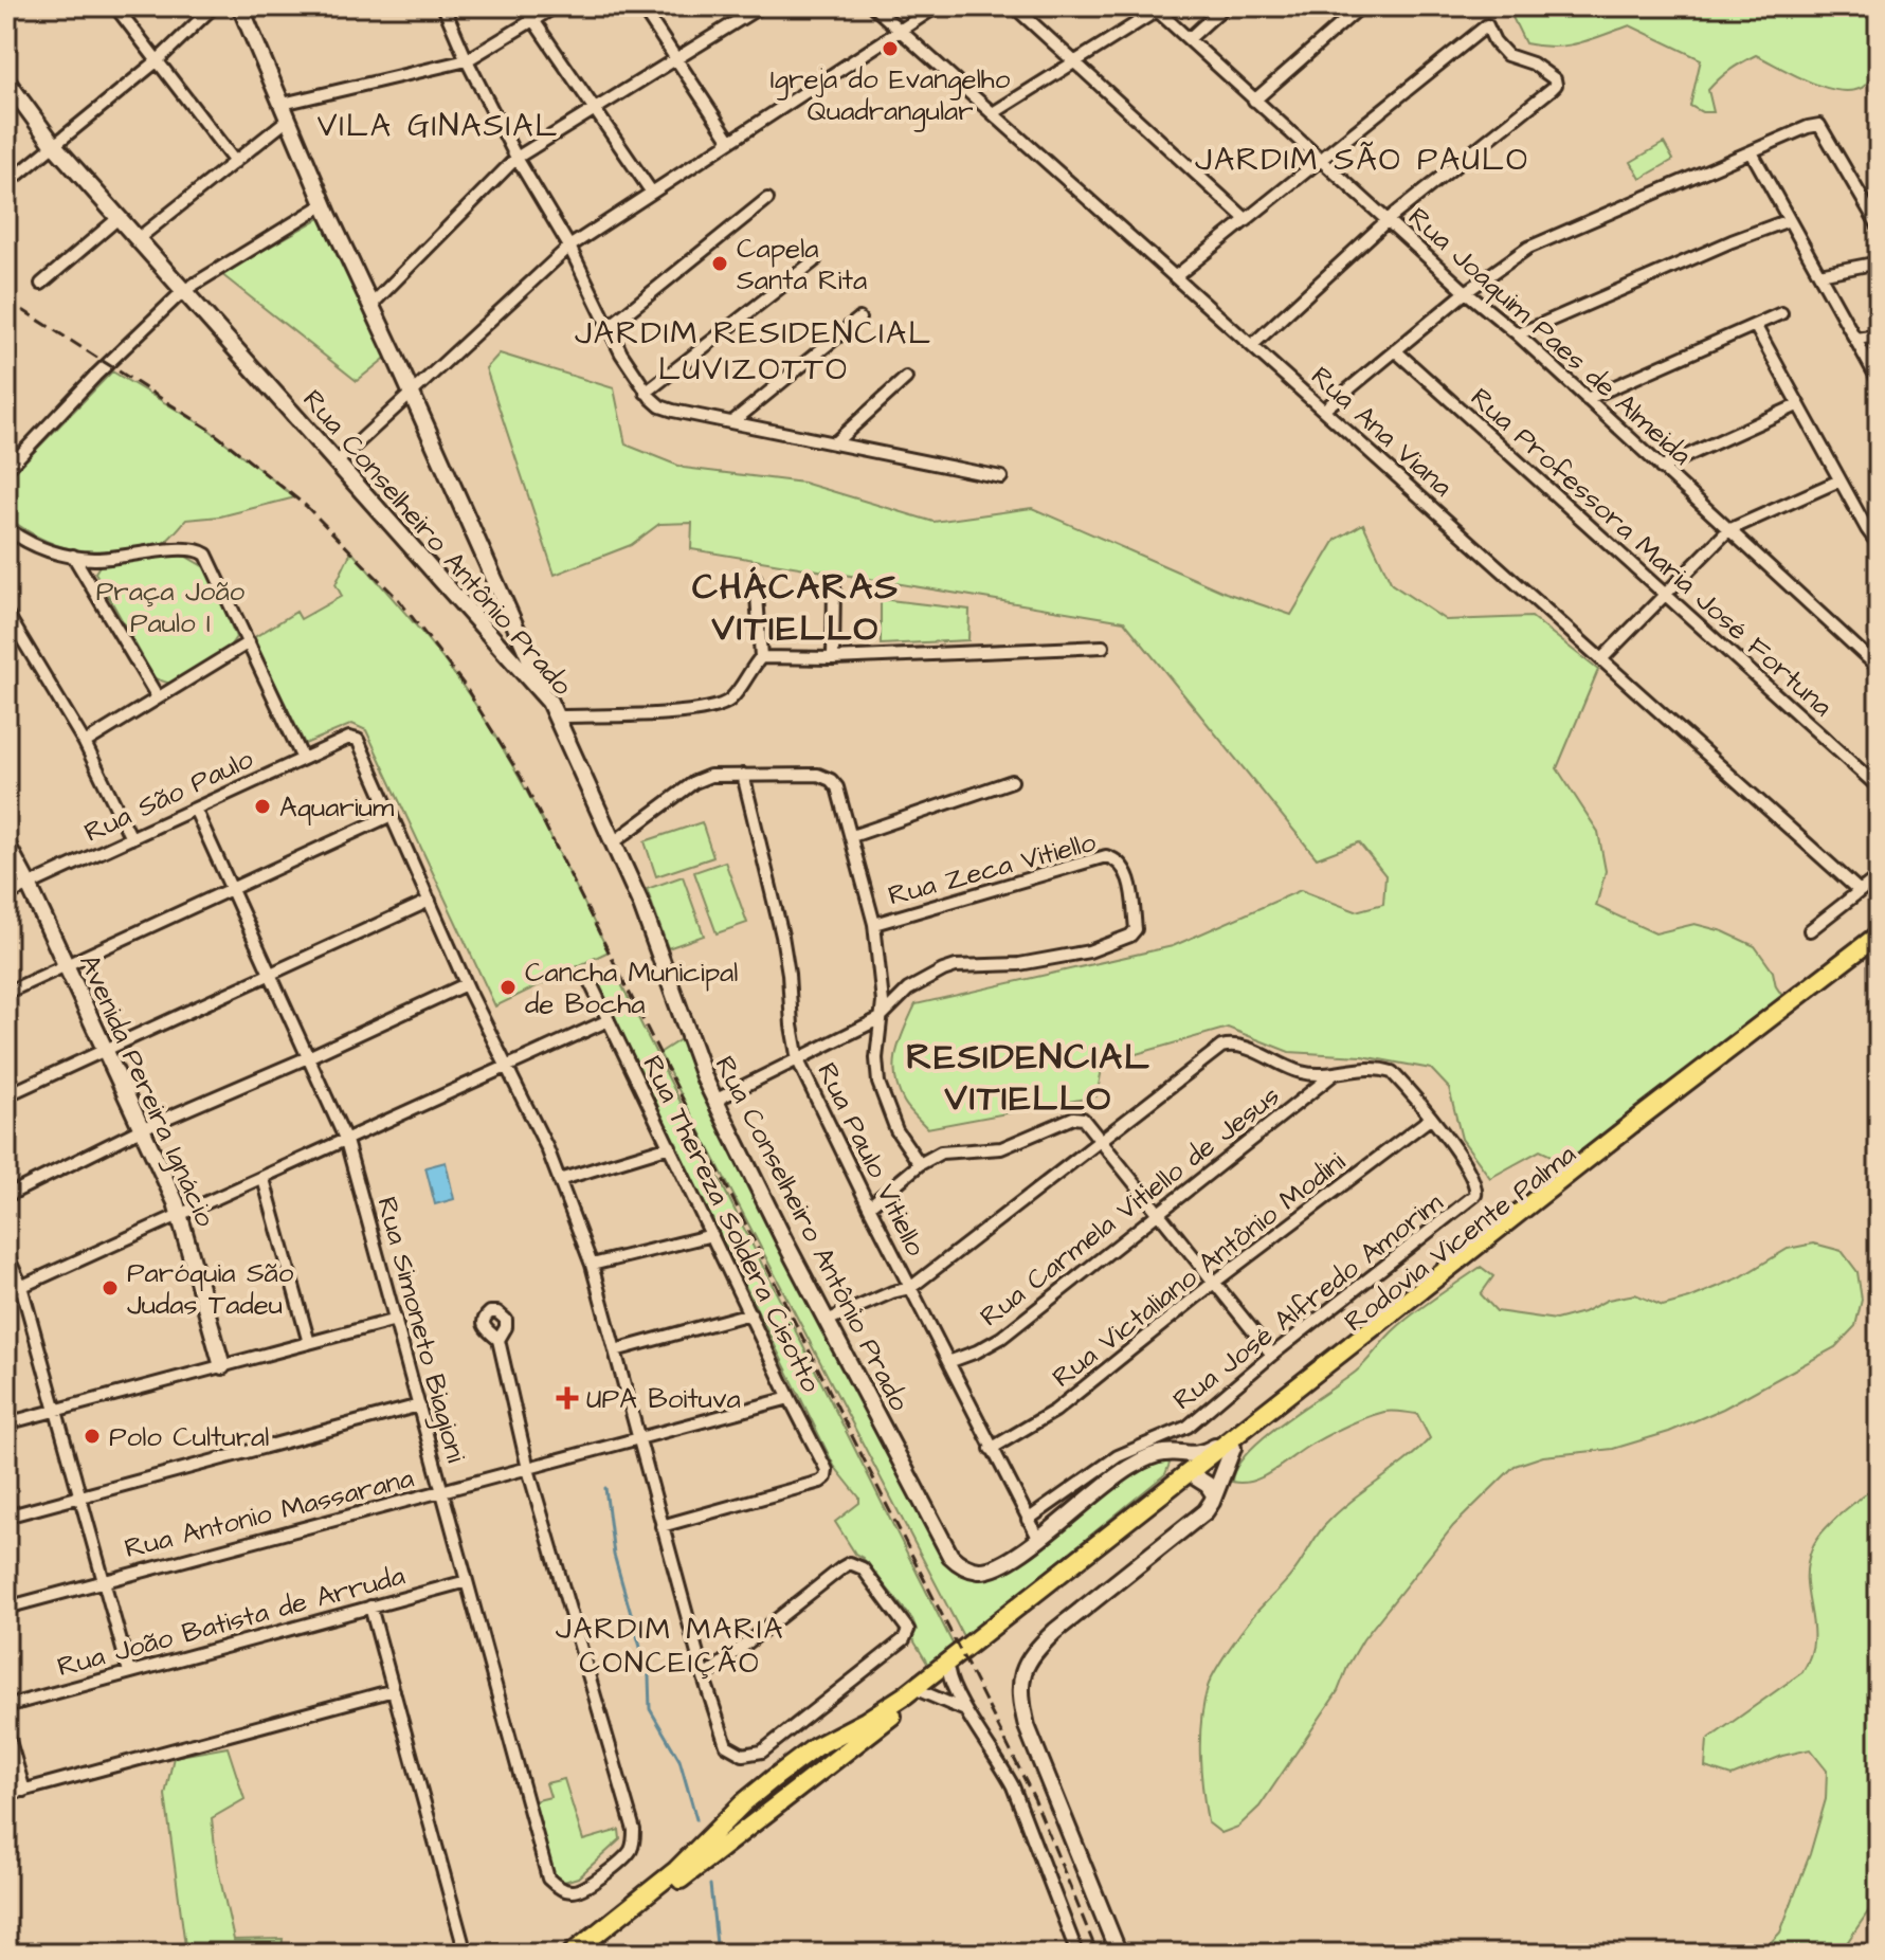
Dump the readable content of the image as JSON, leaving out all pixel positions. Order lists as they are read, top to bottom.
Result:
{
  "streets": {
    "main road": ["Rua Conselheiro Antônio Prado", "Avenida Pereira Ignácio", "Rodovia Vicente Palma"],
    "street": [
      "Rua Joaquim Paes de Almeida",
      "Rua Ana Viana",
      "Rua Professora Maria José Fortuna",
      "Rua São Paulo",
      "Rua Zeca Vitiello",
      "Rua Paulo Vitiello",
      "Rua Carmela Vitiello de Jesus",
      "Rua Thereza Soldera Cisotto",
      "Rua Victaliano Antônio Modini",
      "Rua José Alfredo Amorim",
      "Rua Simoneto Biagioni",
      "Rua Antonio Massarana",
      "Rua João Batista de Arruda"
    ]
  },
  "crossings": [
    ["Rua Conselheiro Antônio Prado", "Rua Paulo Vitiello"],
    ["Rua Conselheiro Antônio Prado", "Rodovia Vicente Palma"],
    ["Rua São Paulo", "Avenida Pereira Ignácio"],
    ["Rua São Paulo", "Rua Simoneto Biagioni"],
    ["Rua Paulo Vitiello", "Rua Carmela Vitiello de Jesus"],
    ["Rua Paulo Vitiello", "Rua Victaliano Antônio Modini"],
    ["Rua Paulo Vitiello", "Rua José Alfredo Amorim"],
    ["Rua Thereza Soldera Cisotto", "Rua Antonio Massarana"],
    ["Rua Victaliano Antônio Modini", "Rua José Alfredo Amorim"],
    ["Rua Simoneto Biagioni", "Rua Antonio Massarana"],
    ["Rua Simoneto Biagioni", "Rua João Batista de Arruda"]
  ],
  "districts": [
    "VILA GINASIAL",
    "JARDIM SÃO PAULO",
    "JARDIM RESIDENCIAL LUVIZOTTO",
    "CHÁCARAS VITIELLO",
    "RESIDENCIAL VITIELLO",
    "JARDIM MARIA CONCEIÇÃO"
  ],
  "parks": ["Praça João Paulo I"],
  "places": {
    "other": [
      "Igreja do Evangelho Quadrangular",
      "Capela Santa Rita",
      "Aquarium",
      "Cancha Municipal de Bocha",
      "Paróquia São Judas Tadeu",
      "Polo Cultural"
    ],
    "health": ["UPA Boituva"]
  }
}
